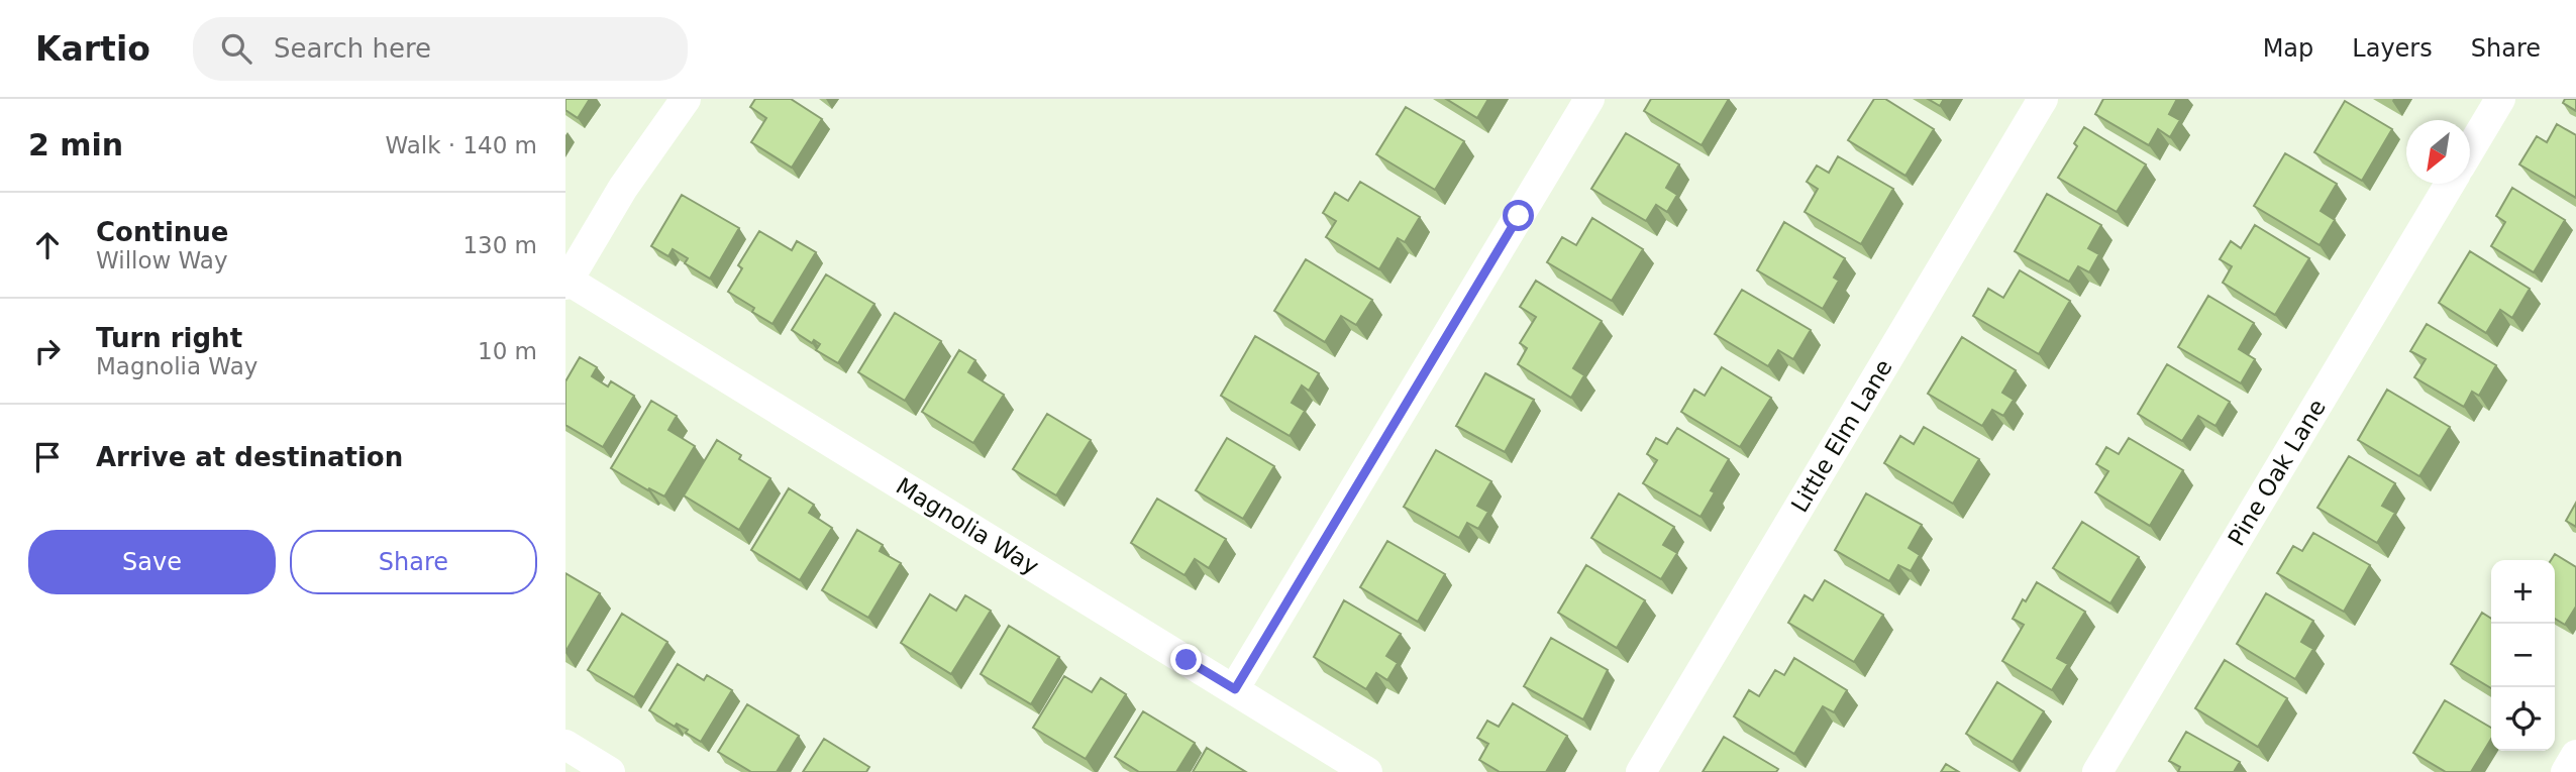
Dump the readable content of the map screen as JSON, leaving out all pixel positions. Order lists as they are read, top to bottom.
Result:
{
  "streets": {
    "street": ["Little Elm Lane", "Pine Oak Lane", "Magnolia Way"]
  },
  "north": "bottom left",
  "page": {
    "header": "Kartio",
    "search": "Search here",
    "nav": ["Map", "Layers", "Share"],
    "heading": ["2 min", "Walk · 140 m"],
    "list": [
      ["Continue", "Willow Way", "130 m"],
      ["Turn right", "Magnolia Way", "10 m"],
      "Arrive at destination"
    ],
    "buttons": ["Save", "Share"],
    "map_buttons": ["+", "−"]
  }
}
